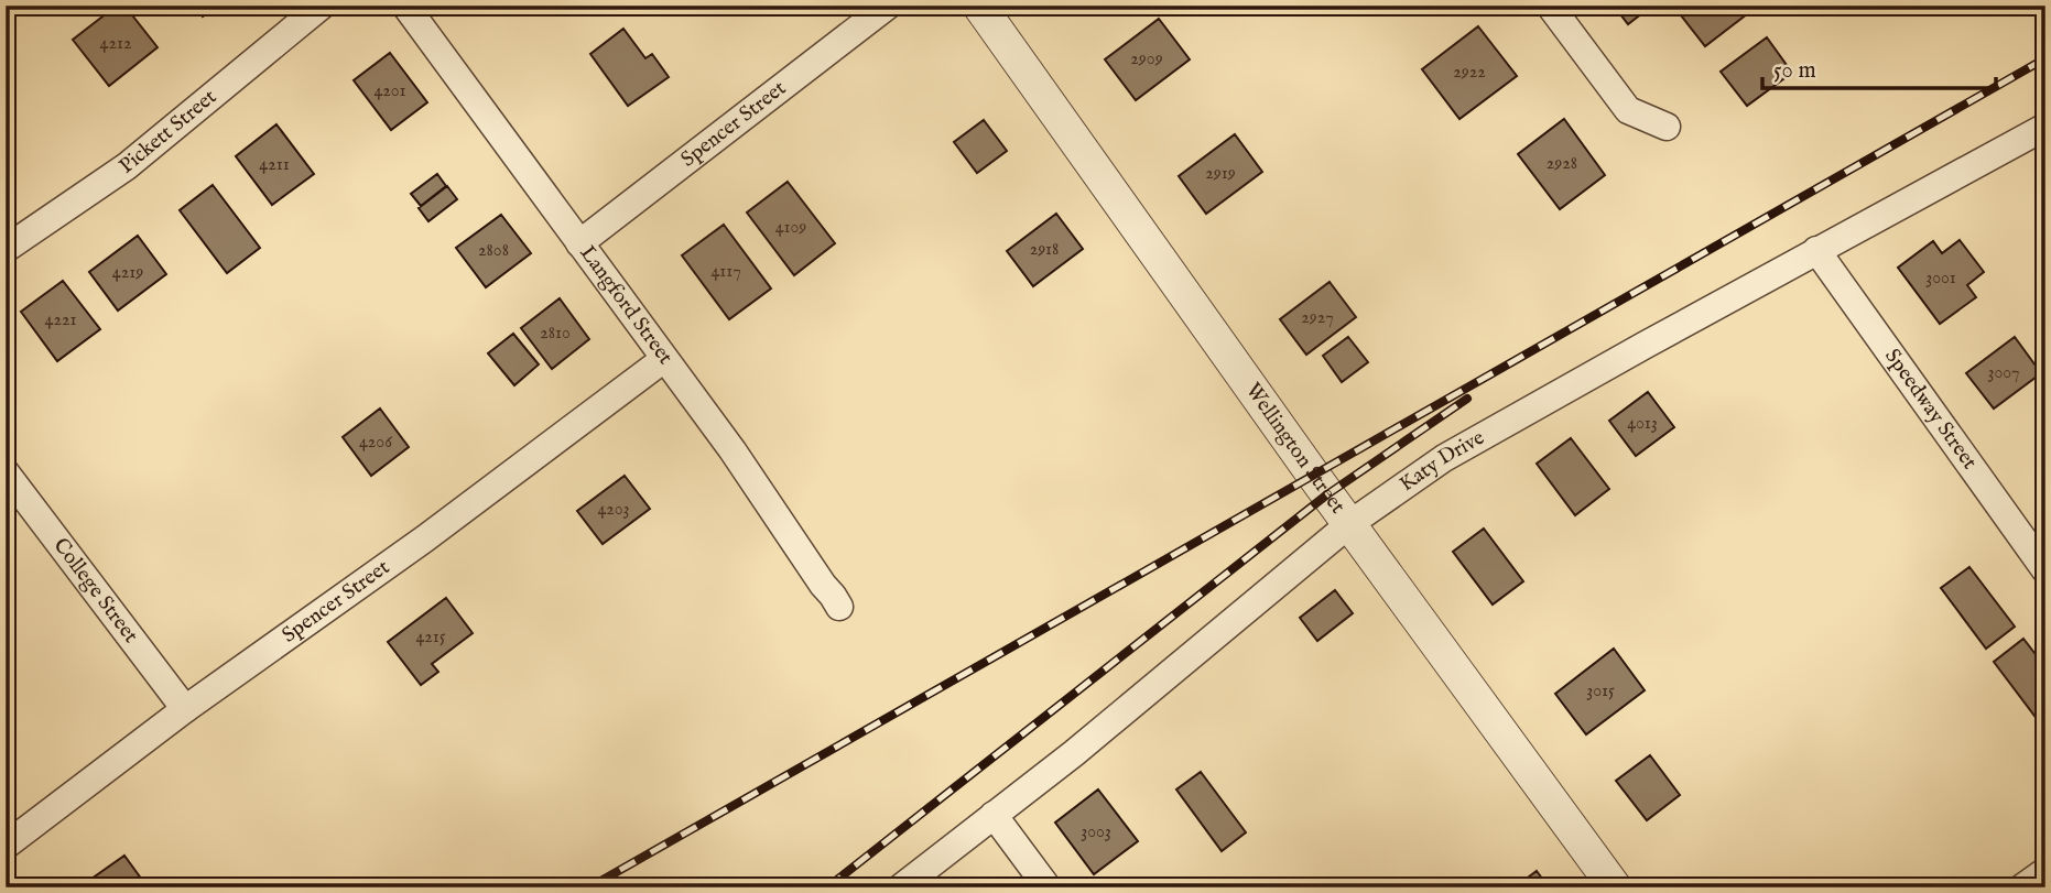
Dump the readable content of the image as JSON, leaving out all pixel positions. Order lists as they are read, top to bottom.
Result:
{
  "streets": {
    "street": [
      "Spencer Street",
      "Pickett Street",
      "Langford Street",
      "Speedway Street",
      "Wellington Street",
      "Katy Drive",
      "College Street"
    ]
  },
  "crossings": [
    ["Spencer Street", "Langford Street"],
    ["Spencer Street", "College Street"],
    ["Speedway Street", "Katy Drive"],
    ["Wellington Street", "Katy Drive"]
  ],
  "house_numbers": [
    "4212",
    "2909",
    "2922",
    "4201",
    "2928",
    "4211",
    "2919",
    "4109",
    "2918",
    "2808",
    "4117",
    "4219",
    "3001",
    "2927",
    "4221",
    "2810",
    "3007",
    "4013",
    "4206",
    "4203",
    "4215",
    "3015",
    "3003"
  ],
  "scale_bar": "50 m"
}
